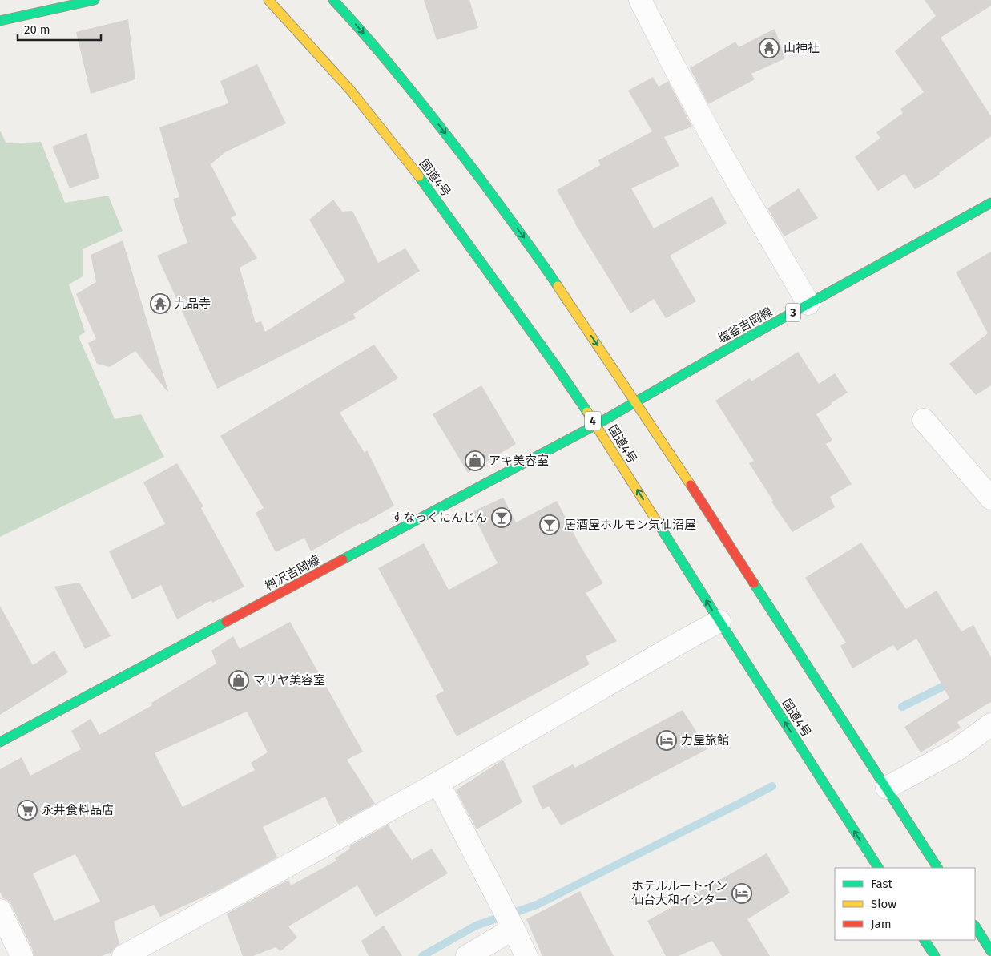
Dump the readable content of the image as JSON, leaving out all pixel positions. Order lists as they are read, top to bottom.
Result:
{
  "streets": {
    "main road": [
      "国道4号",
      "3",
      "塩釜吉岡線",
      "4",
      "桝沢吉岡線"
    ]
  },
  "crossings": [
    ["国道4号", "塩釜吉岡線"],
    ["国道4号", "桝沢吉岡線"],
    ["塩釜吉岡線", "桝沢吉岡線"]
  ],
  "places": {
    "temple": ["山神社", "九品寺"],
    "shop": ["アキ美容室", "マリヤ美容室"],
    "bar": ["すなっくにんじん", "居酒屋ホルモン気仙沼屋"],
    "hotel": ["力屋旅館", "ホテルルートイン 仙台大和インター"],
    "supermarket": ["永井食料品店"]
  },
  "legend": ["Fast", "Slow", "Jam"],
  "scale_bar": "20 m"
}
